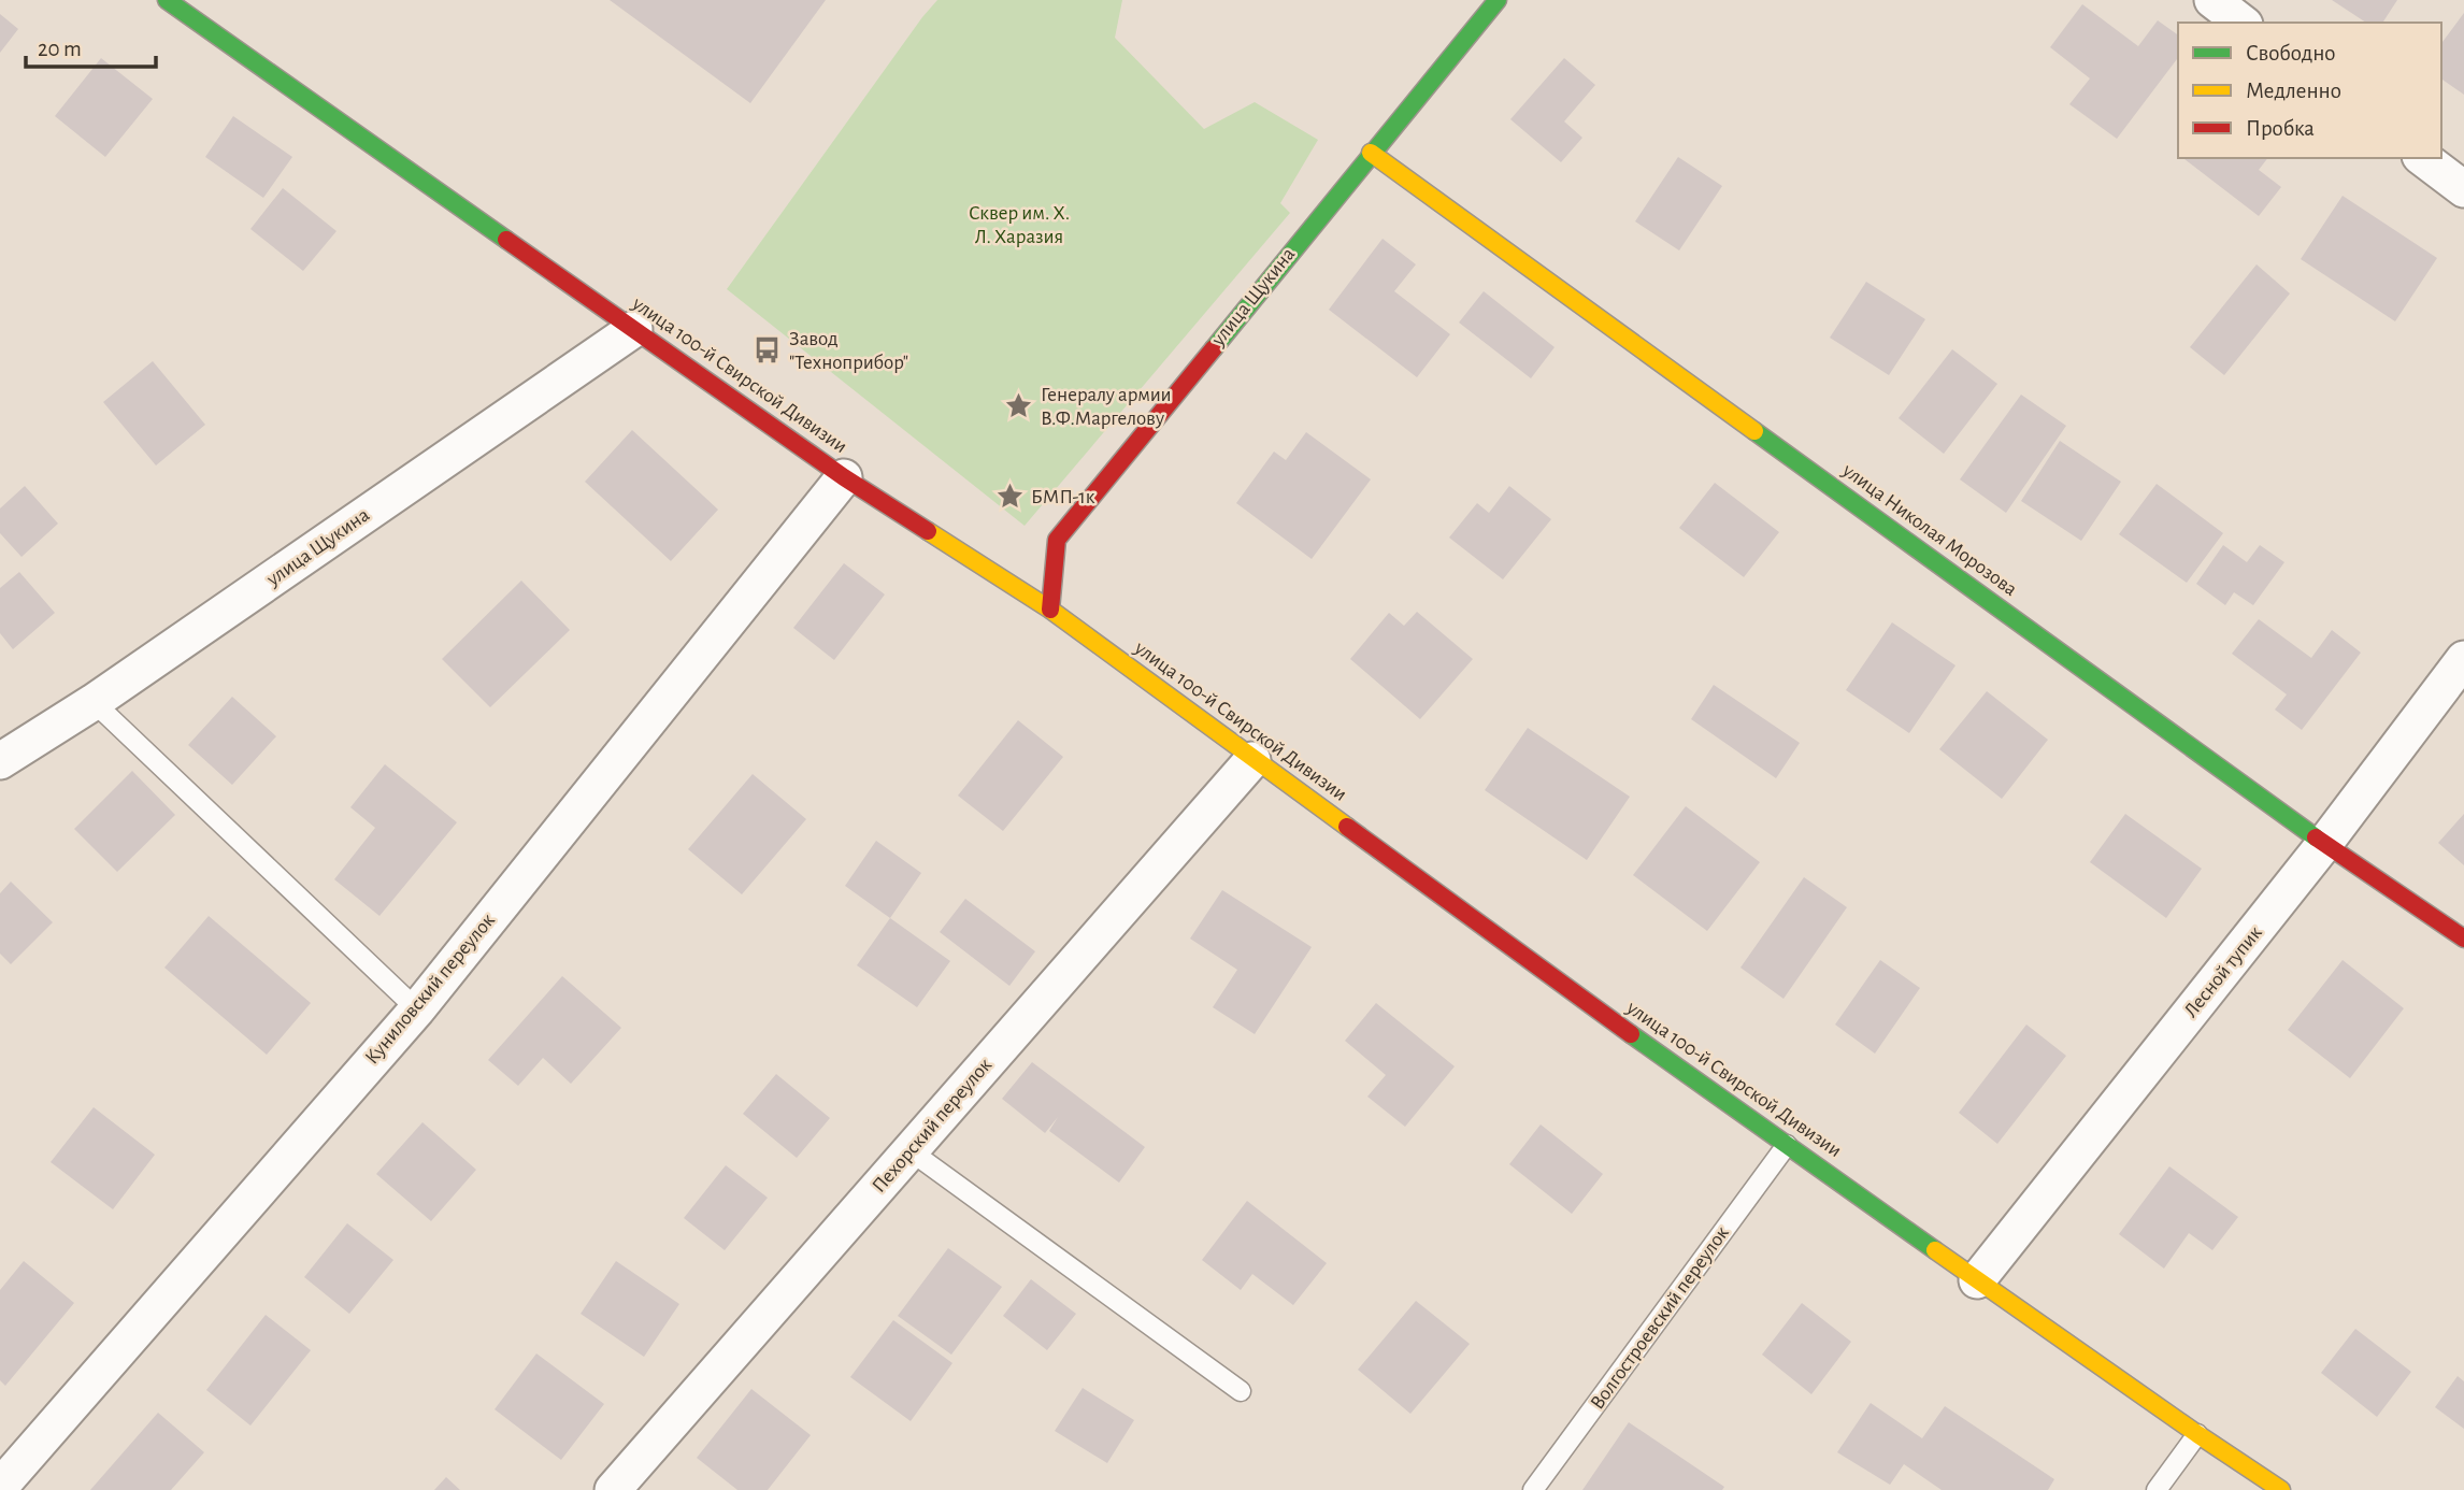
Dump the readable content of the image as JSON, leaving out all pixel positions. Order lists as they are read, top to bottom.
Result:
{
  "streets": {
    "main road": ["улица Щукина", "улица 100-й Свирской Дивизии", "улица Николая Морозова"],
    "street": ["Лесной тупик", "Куниловский переулок", "Пехорский переулок"],
    "lane": ["Волгостроевский переулок"]
  },
  "crossings": [
    ["улица Щукина", "улица 100-й Свирской Дивизии"],
    ["улица Щукина", "улица Николая Морозова"],
    ["улица 100-й Свирской Дивизии", "Лесной тупик"],
    ["улица 100-й Свирской Дивизии", "Куниловский переулок"],
    ["улица 100-й Свирской Дивизии", "Пехорский переулок"],
    ["улица 100-й Свирской Дивизии", "Волгостроевский переулок"],
    ["улица Николая Морозова", "Лесной тупик"]
  ],
  "parks": ["Сквер им. Х. Л. Харазия"],
  "places": {
    "bus stop": ["Завод \"Техноприбор\""],
    "place": ["Генералу армии В.Ф.Маргелову", "БМП-1к"]
  },
  "legend": ["Свободно", "Медленно", "Пробка"],
  "scale_bar": "20 m"
}
